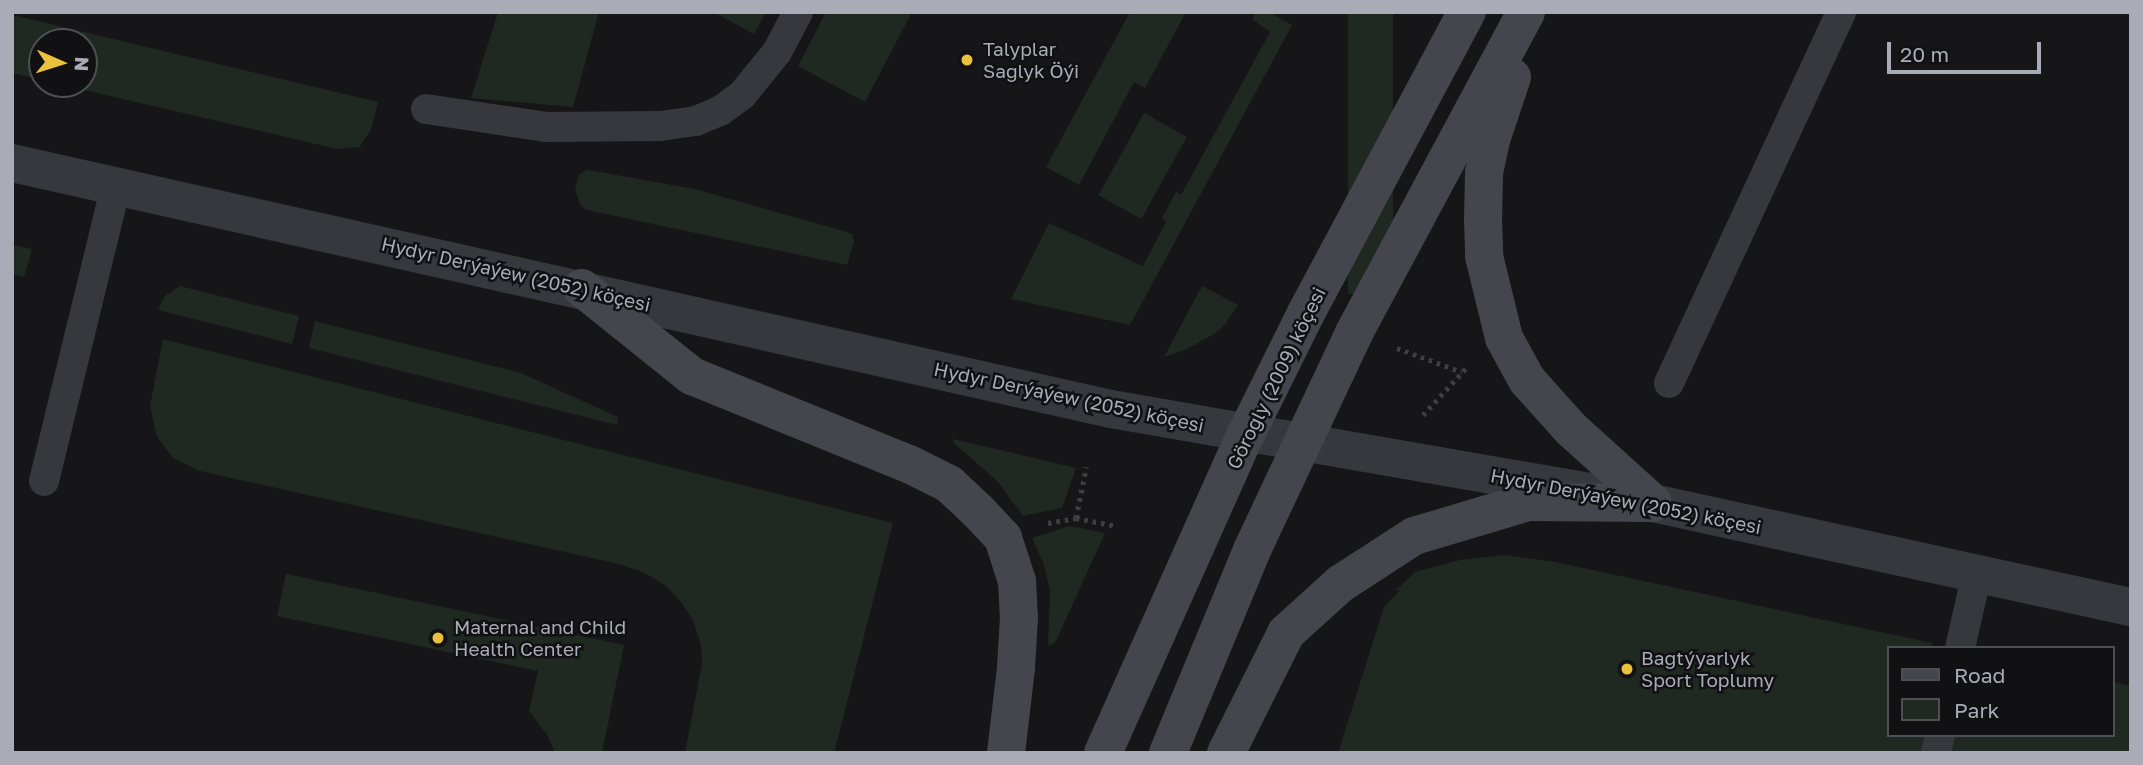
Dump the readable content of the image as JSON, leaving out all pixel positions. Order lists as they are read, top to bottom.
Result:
{
  "streets": {
    "main road": ["Görogly (2009) köçesi"],
    "street": ["Hydyr Derýaýew (2052) köçesi"]
  },
  "crossings": [
    ["Hydyr Derýaýew (2052) köçesi", "Görogly (2009) köçesi"]
  ],
  "places": ["Talyplar Saglyk Öýi", "Maternal and Child Health Center", "Bagtýyarlyk Sport Toplumy"],
  "legend": ["Road", "Park"],
  "scale_bar": "20 m",
  "north": "right"
}
